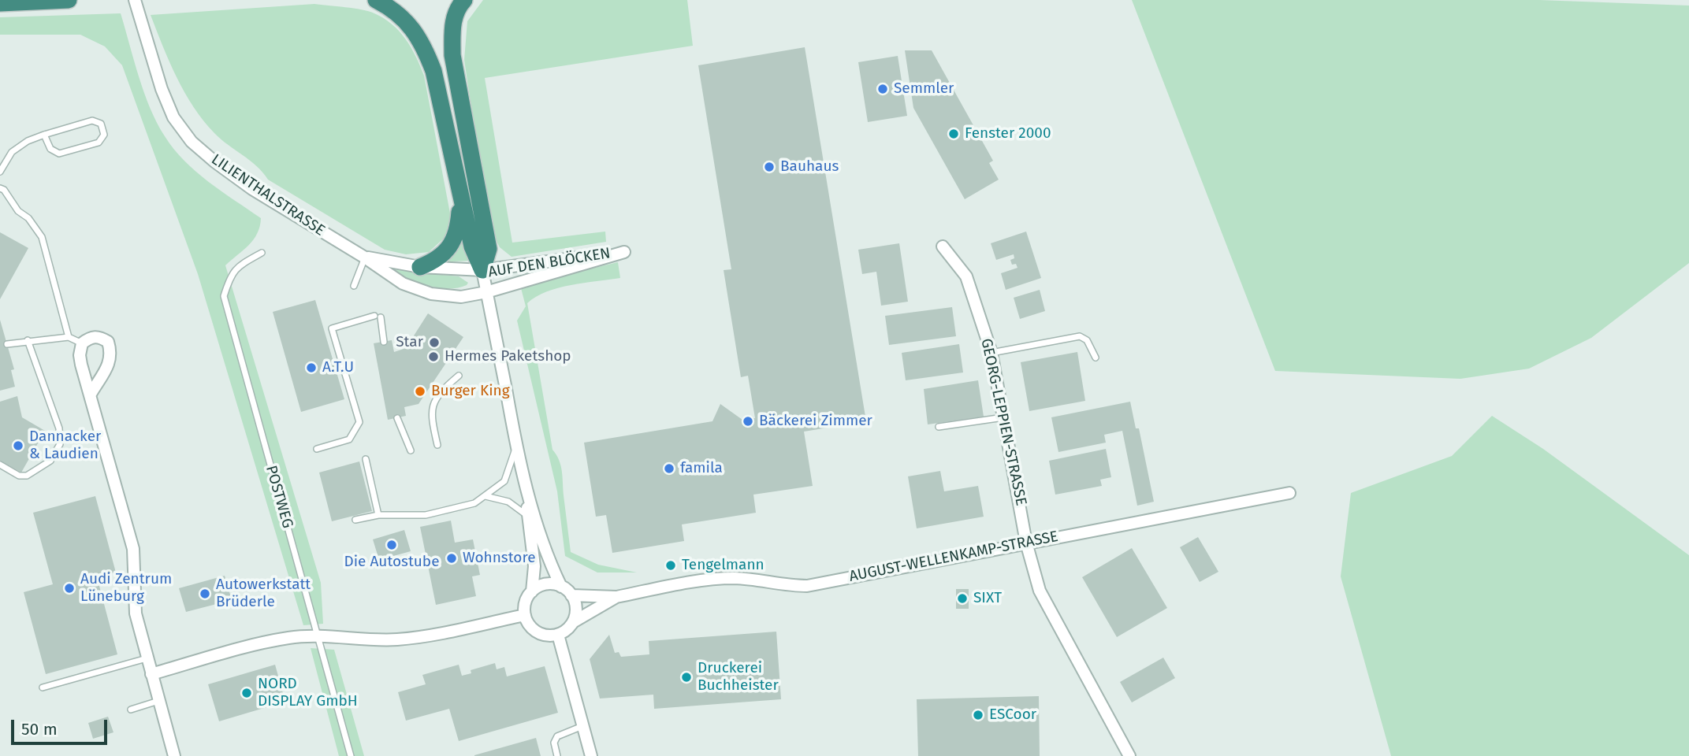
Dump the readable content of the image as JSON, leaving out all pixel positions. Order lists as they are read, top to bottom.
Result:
{
  "streets": {
    "street": [
      "LILIENTHALSTRASSE",
      "AUF DEN BLÖCKEN",
      "GEORG-LEPPIEN-STRASSE",
      "AUGUST-WELLENKAMP-STRASSE"
    ],
    "lane": ["POSTWEG"]
  },
  "crossings": [
    ["LILIENTHALSTRASSE", "AUF DEN BLÖCKEN"],
    ["AUF DEN BLÖCKEN", "AUGUST-WELLENKAMP-STRASSE"],
    ["GEORG-LEPPIEN-STRASSE", "AUGUST-WELLENKAMP-STRASSE"]
  ],
  "places": [
    "Semmler",
    "Fenster 2000",
    "Bauhaus",
    "Star",
    "Hermes Paketshop",
    "A.T.U",
    "Burger King",
    "Bäckerei Zimmer",
    "Dannacker & Laudien",
    "famila",
    "Die Autostube",
    "Wohnstore",
    "Tengelmann",
    "Audi Zentrum Lüneburg",
    "Autowerkstatt Brüderle",
    "SIXT",
    "Druckerei Buchheister",
    "NORD DISPLAY GmbH",
    "ESCoor"
  ],
  "scale_bar": "50 m"
}
